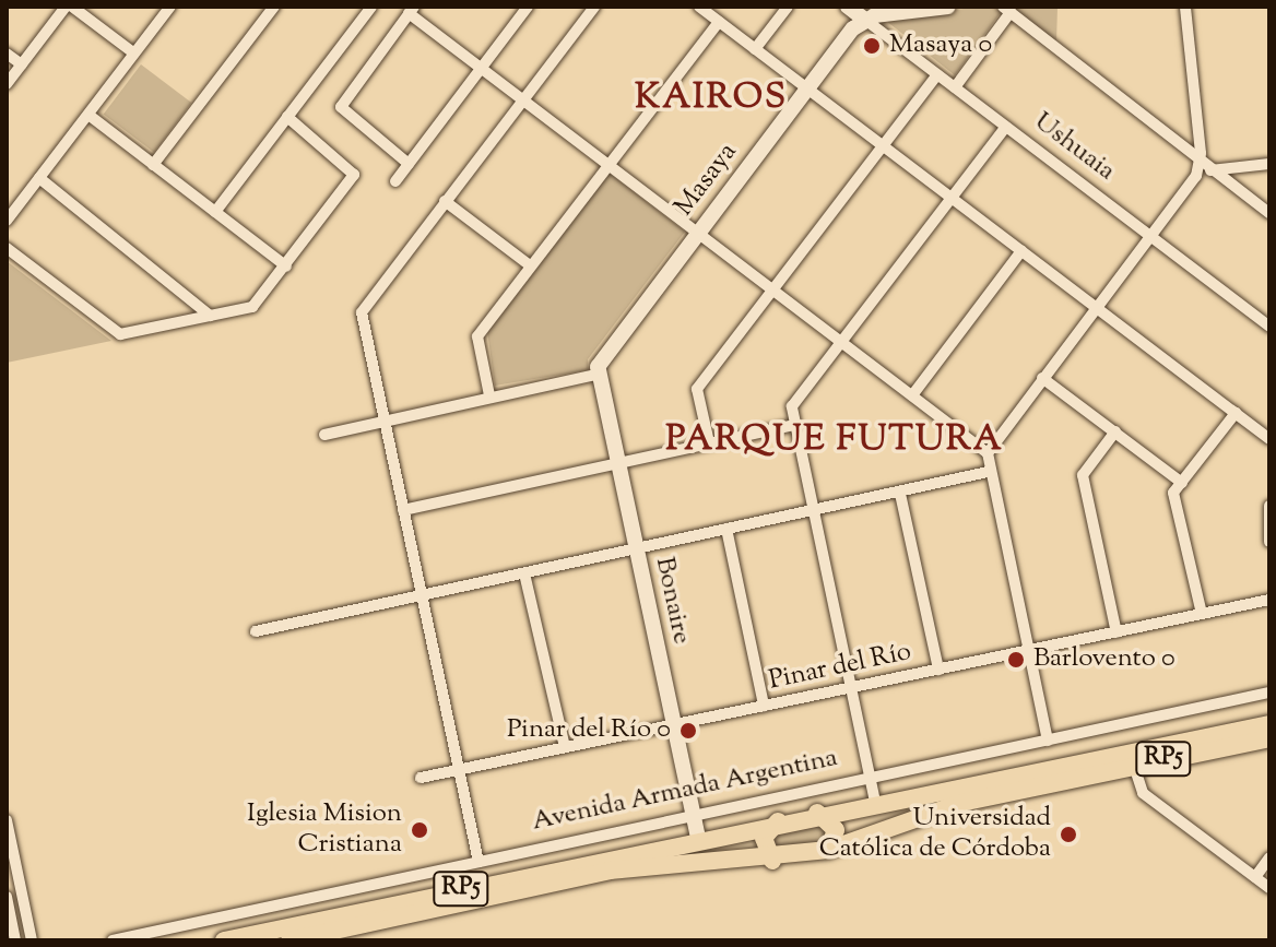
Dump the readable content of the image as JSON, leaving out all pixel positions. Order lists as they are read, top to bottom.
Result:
{
  "streets": {
    "main road": ["RP5", "Avenida Armada Argentina"],
    "street": [
      "Ushuaia",
      "Masaya",
      "Bonaire",
      "Pinar del Río"
    ]
  },
  "crossings": [
    ["Ushuaia", "Masaya"],
    ["Masaya", "Bonaire"],
    ["Bonaire", "Pinar del Río"],
    ["Bonaire", "RP5"],
    ["Bonaire", "Avenida Armada Argentina"],
    ["RP5", "Avenida Armada Argentina"]
  ],
  "districts": ["KAIROS", "PARQUE FUTURA"],
  "places": [
    "Masaya 0",
    "Barlovento 0",
    "Pinar del Río 0",
    "Iglesia Mision Cristiana",
    "Universidad Católica de Córdoba"
  ]
}
